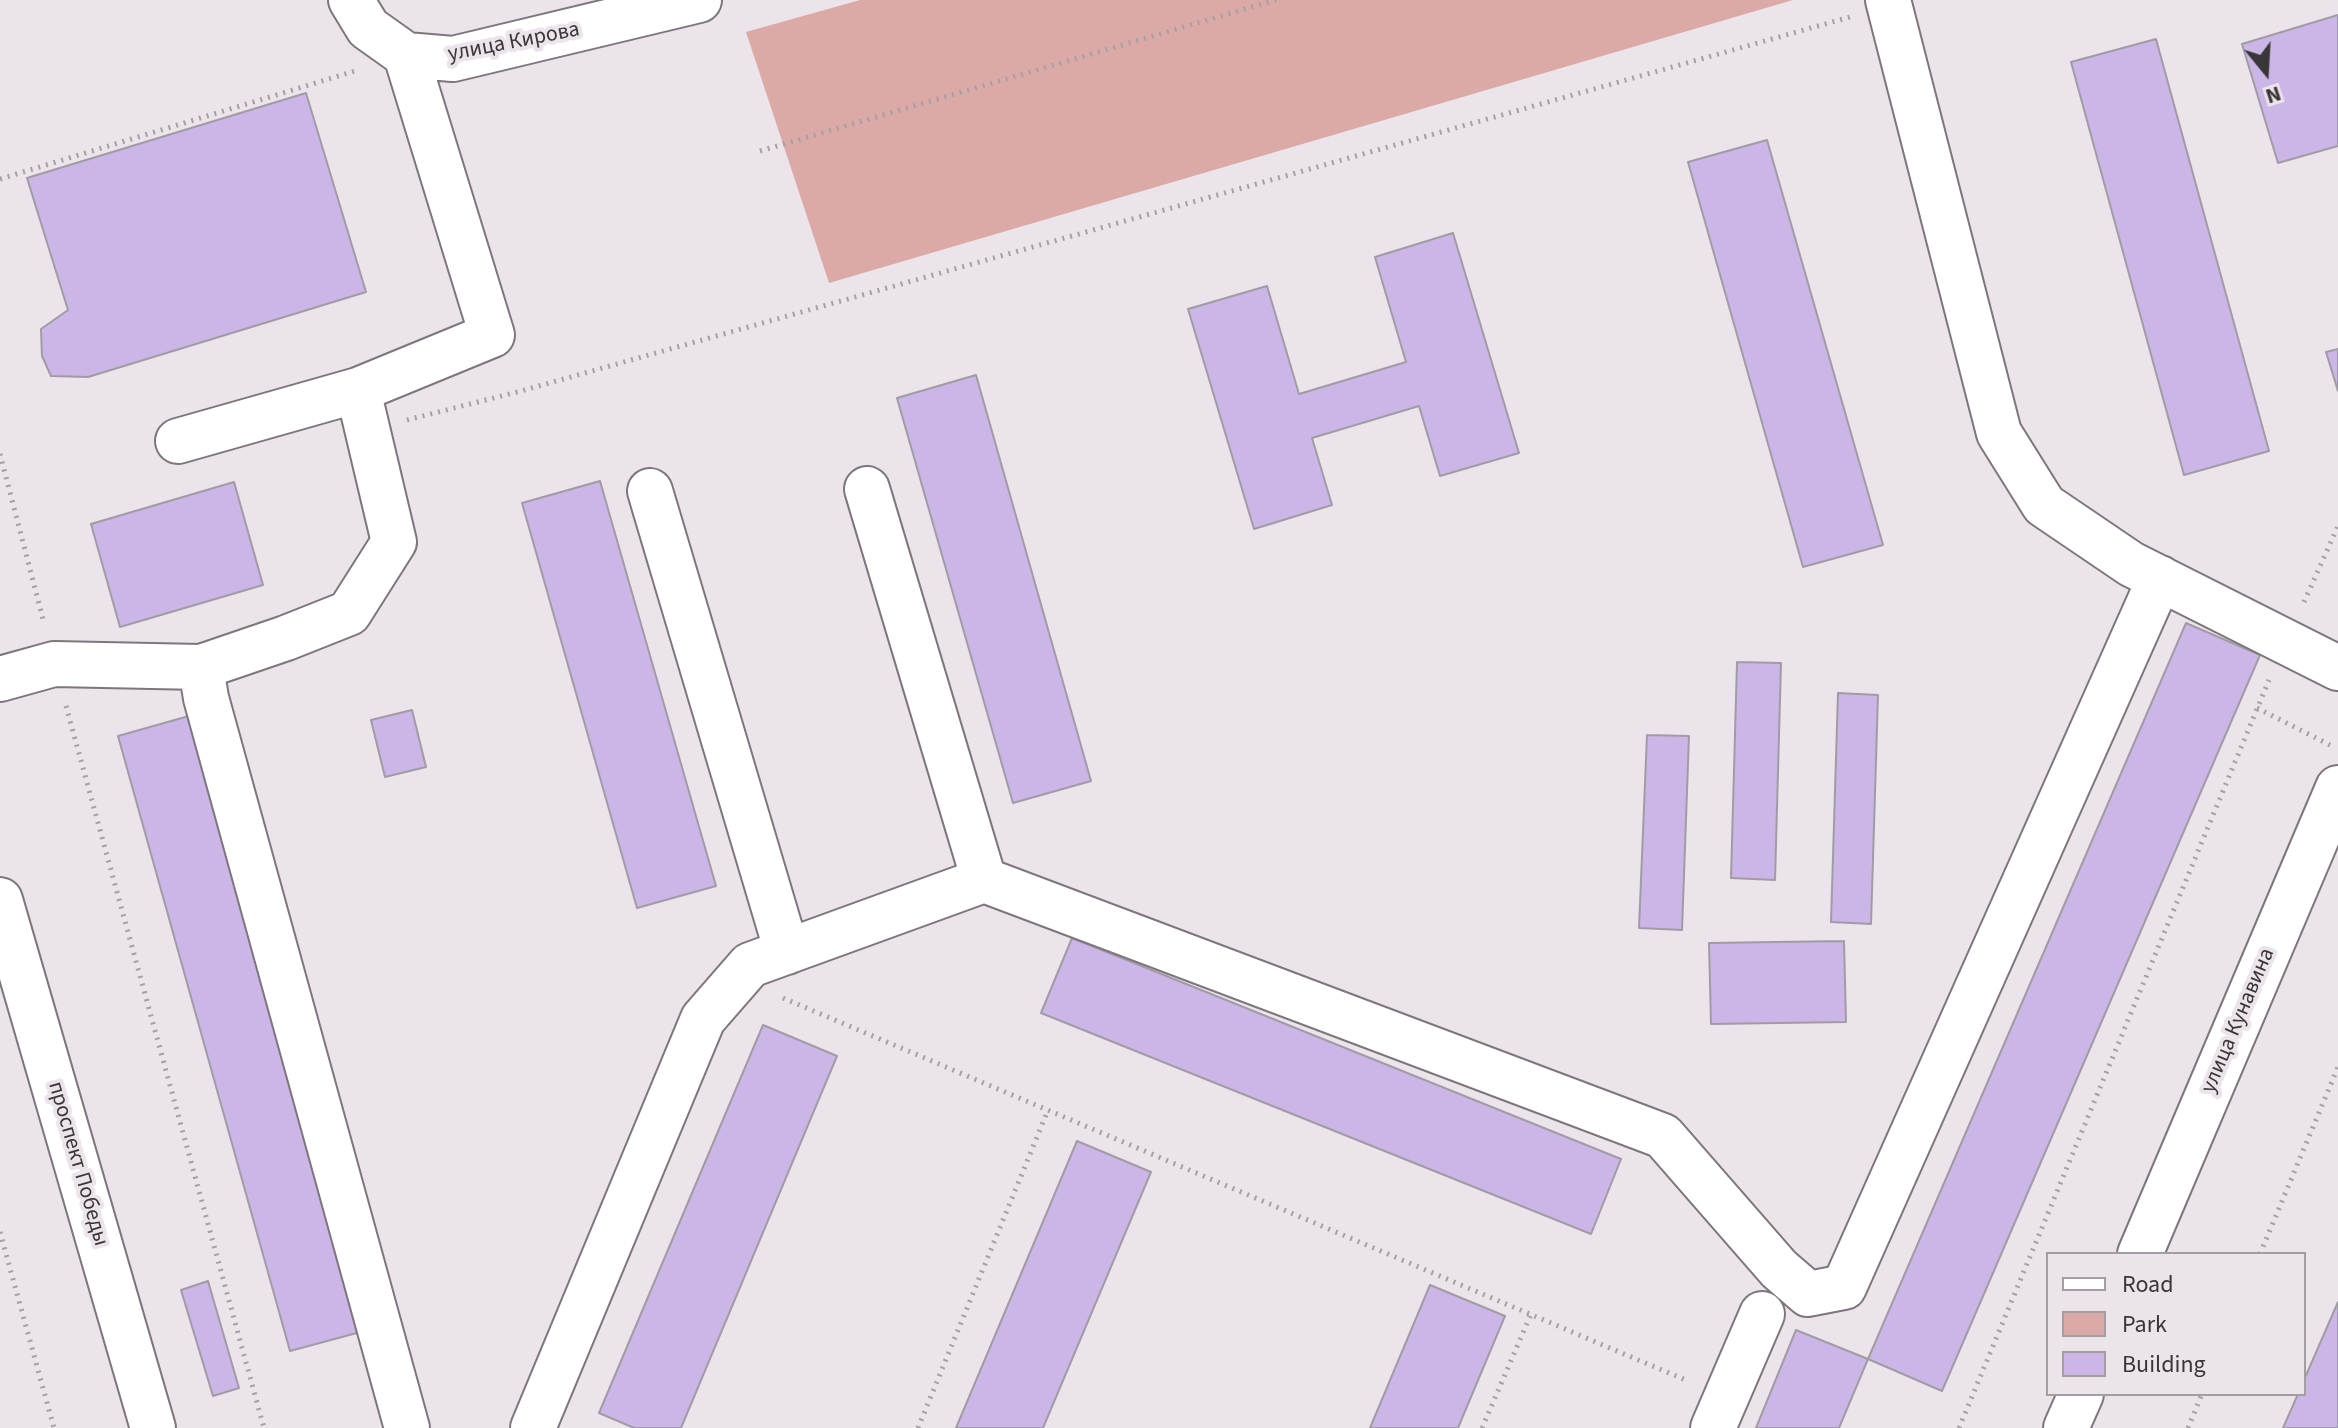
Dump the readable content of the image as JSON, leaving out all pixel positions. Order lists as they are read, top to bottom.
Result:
{
  "streets": {
    "main road": ["улица Кирова", "улица Кунавина", "проспект Победы"]
  },
  "legend": ["Road", "Park", "Building"],
  "north": "bottom"
}
